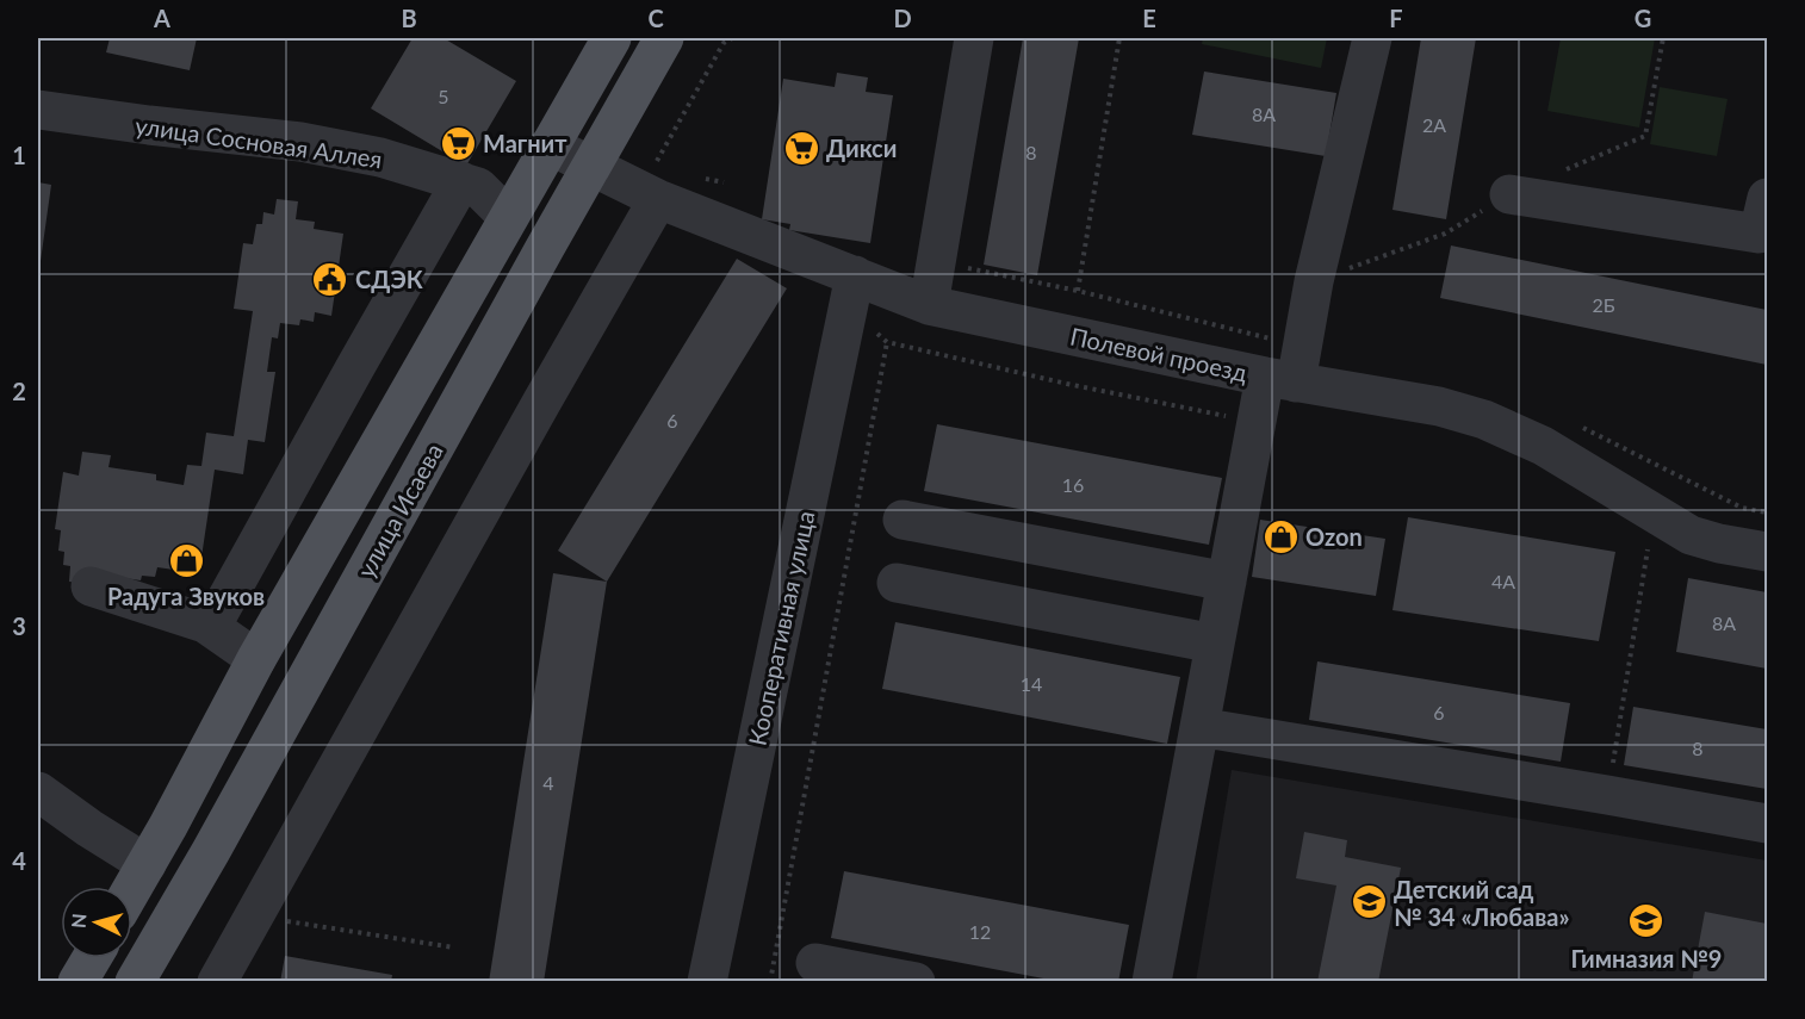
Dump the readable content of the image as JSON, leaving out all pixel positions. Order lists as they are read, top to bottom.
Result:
{
  "streets": {
    "main road": ["улица Исаева"],
    "street": ["улица Сосновая Аллея", "Полевой проезд", "Кооперативная улица"]
  },
  "crossings": [
    ["Полевой проезд", "улица Исаева"],
    ["Полевой проезд", "Кооперативная улица"]
  ],
  "places": {
    "supermarket": ["Магнит", "Дикси"],
    "public building": ["СДЭК"],
    "shop": ["Ozon", "Радуга Звуков"],
    "school or university": ["Детский сад № 34 «Любава»", "Гимназия №9"]
  },
  "house_numbers": [
    "5",
    "8А",
    "2А",
    "8",
    "2Б",
    "6",
    "16",
    "4А",
    "8А",
    "14",
    "6",
    "8",
    "4",
    "12"
  ],
  "north": "left",
  "grid": {
    "columns": [
      "A",
      "B",
      "C",
      "D",
      "E",
      "F",
      "G"
    ],
    "rows": [
      "1",
      "2",
      "3",
      "4"
    ]
  }
}
